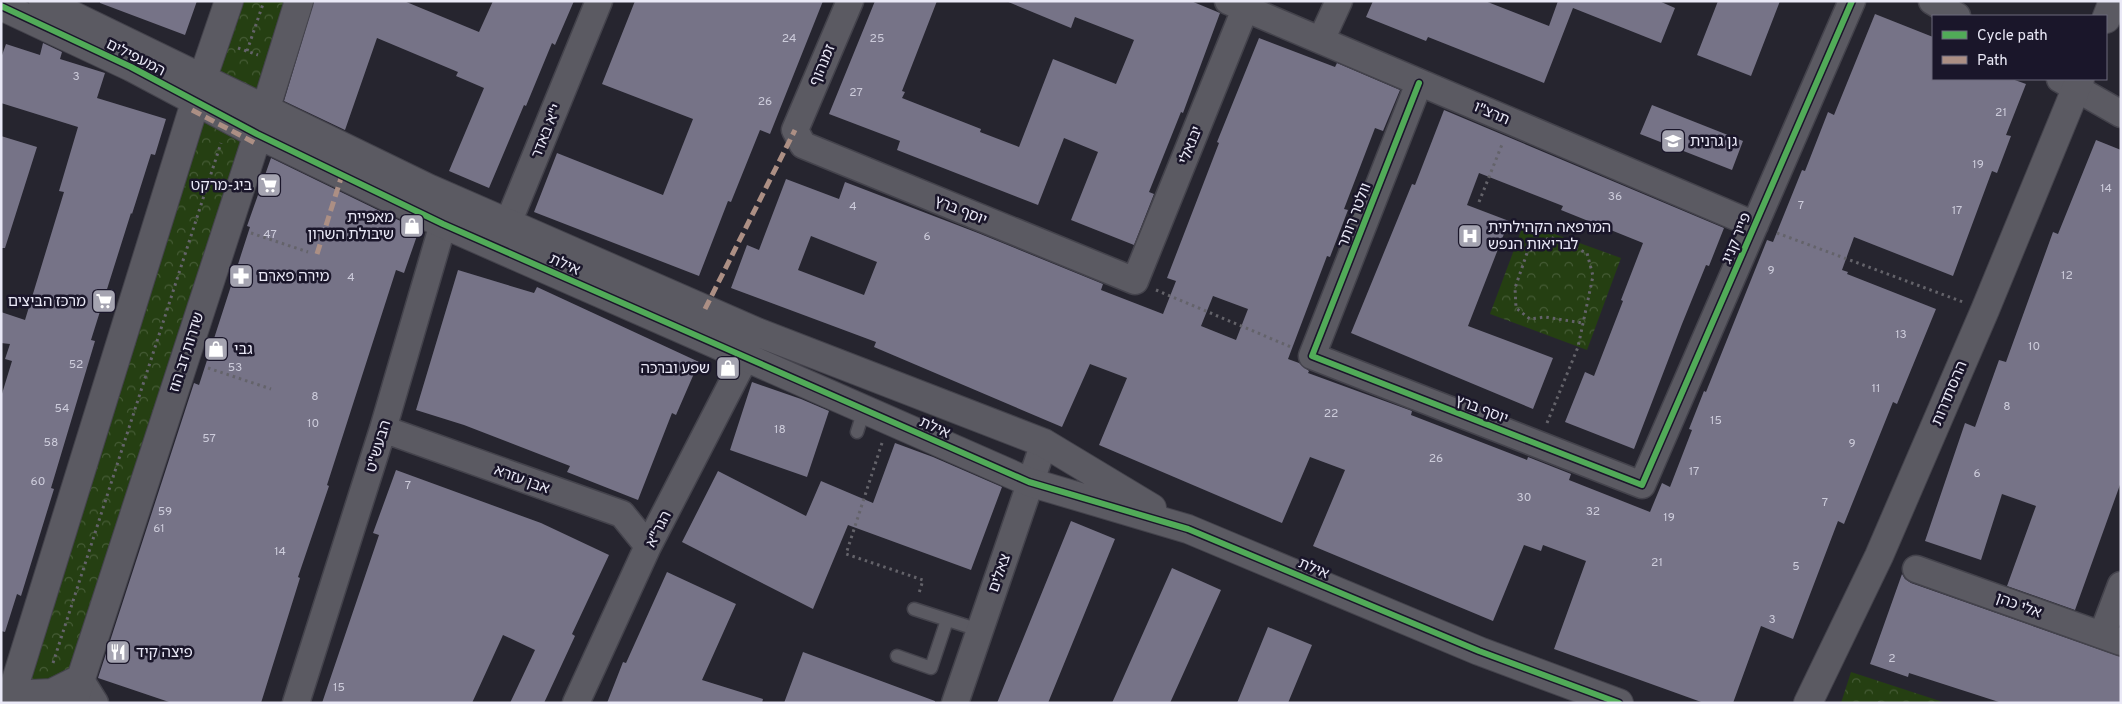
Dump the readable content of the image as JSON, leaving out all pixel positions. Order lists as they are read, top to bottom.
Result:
{
  "streets": {
    "street": [
      "המעפילים",
      "זמנהוף",
      "תרצ\"ו",
      "י\"א באדר",
      "יבנאלי",
      "יוסף ברץ",
      "וולטר רותר",
      "פייר קניג",
      "אילת",
      "שדרות דב הוז",
      "ההסתדרות",
      "הבעש\"ט",
      "אבן עזרא",
      "הגר\"א",
      "צאלים",
      "אלי כהן"
    ]
  },
  "crossings": [
    ["המעפילים", "אילת"],
    ["המעפילים", "שדרות דב הוז"],
    ["זמנהוף", "יוסף ברץ"],
    ["תרצ\"ו", "יבנאלי"],
    ["תרצ\"ו", "וולטר רותר"],
    ["תרצ\"ו", "פייר קניג"],
    ["י\"א באדר", "אילת"],
    ["יבנאלי", "יוסף ברץ"],
    ["יוסף ברץ", "וולטר רותר"],
    ["יוסף ברץ", "פייר קניג"],
    ["אילת", "שדרות דב הוז"],
    ["אילת", "הבעש\"ט"],
    ["אילת", "הגר\"א"],
    ["אילת", "צאלים"],
    ["הבעש\"ט", "אבן עזרא"],
    ["אבן עזרא", "הגר\"א"]
  ],
  "places": {
    "school or university": ["גן גרנית"],
    "supermarket": ["ביג-מרקט", "מרכז הביצים"],
    "shop": ["מאפיית שיבולת השרון", "גבי", "שפע וברכה"],
    "hospital": ["המרפאה הקהילתית לבריאות הנפש"],
    "pharmacy": ["מירה פארם"],
    "restaurant": ["פיצה קיד"]
  },
  "house_numbers": [
    "24",
    "25",
    "3",
    "27",
    "26",
    "21",
    "19",
    "14",
    "36",
    "7",
    "4",
    "17",
    "47",
    "6",
    "9",
    "12",
    "4",
    "13",
    "10",
    "52",
    "53",
    "11",
    "8",
    "8",
    "54",
    "22",
    "15",
    "10",
    "18",
    "57",
    "58",
    "9",
    "26",
    "17",
    "6",
    "60",
    "7",
    "30",
    "7",
    "59",
    "32",
    "19",
    "61",
    "14",
    "21",
    "5",
    "3",
    "2",
    "15"
  ],
  "legend": ["Cycle path", "Path"]
}
